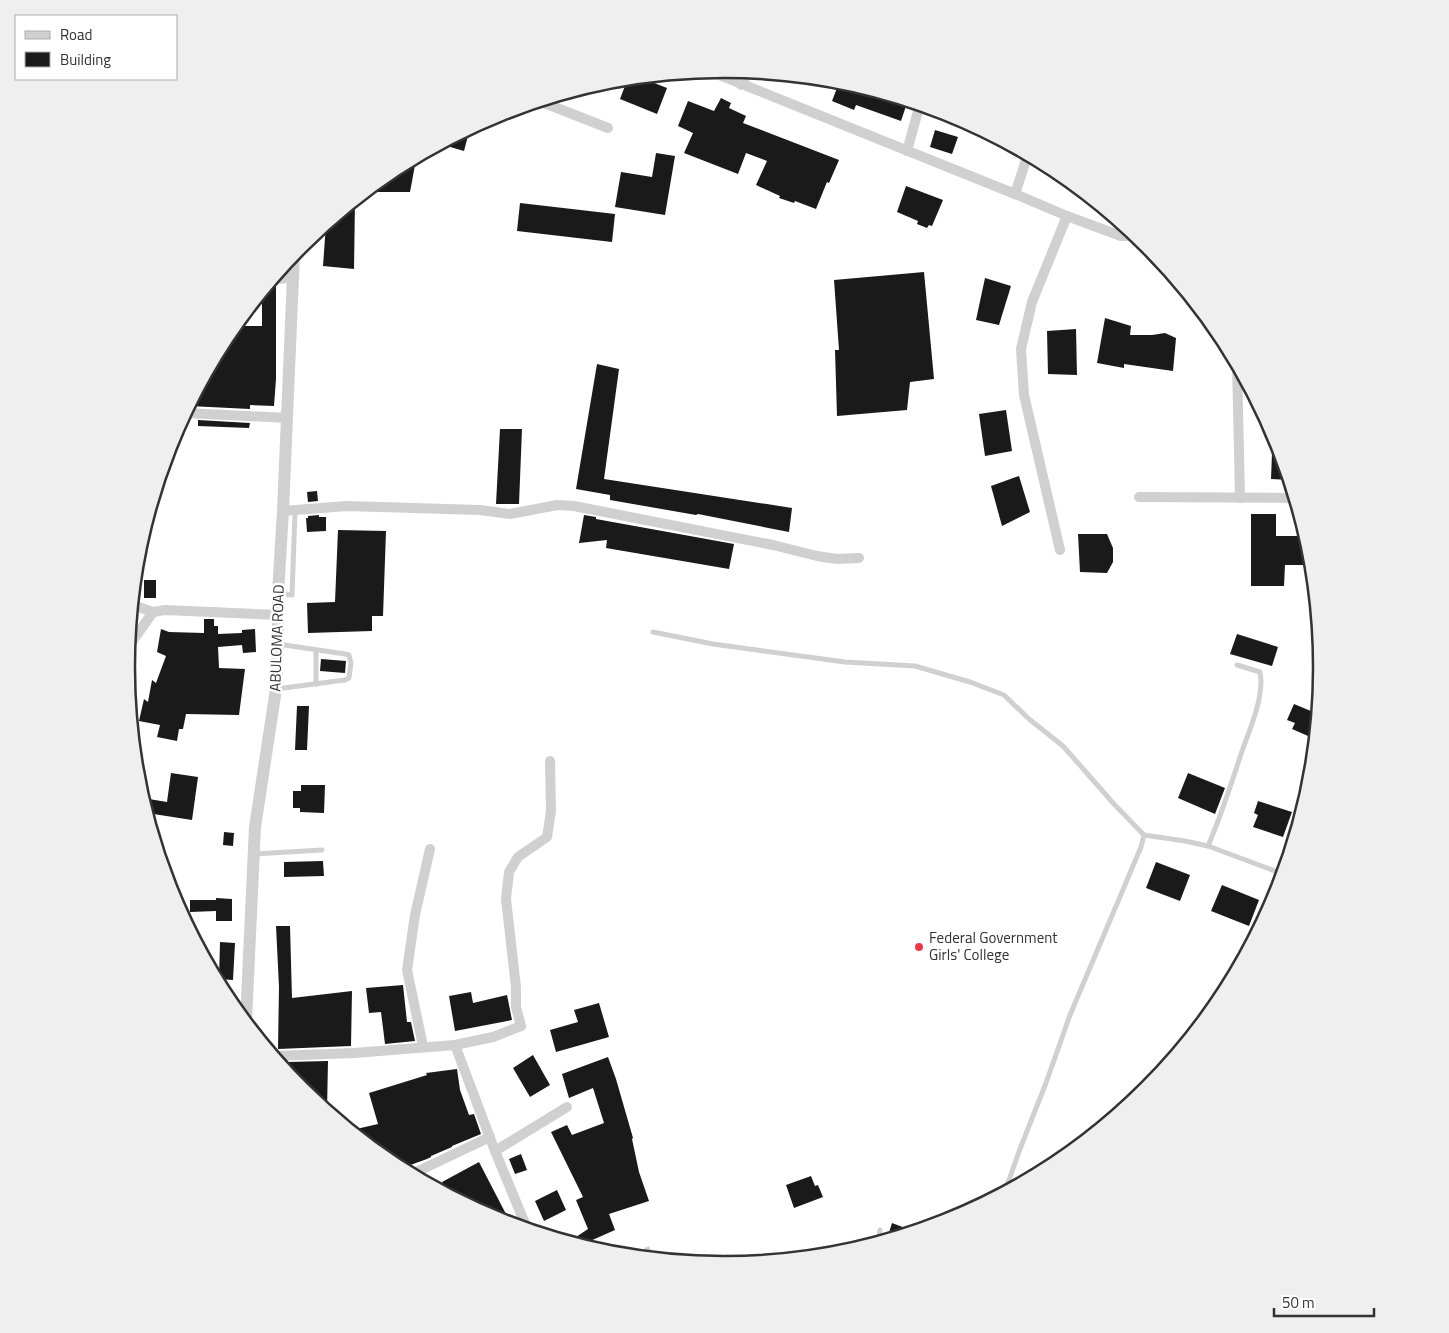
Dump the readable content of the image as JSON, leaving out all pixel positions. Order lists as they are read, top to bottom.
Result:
{
  "streets": {
    "street": ["ABULOMA ROAD"]
  },
  "places": ["Federal Government Girls' College"],
  "legend": ["Road", "Building"],
  "scale_bar": "50 m"
}
